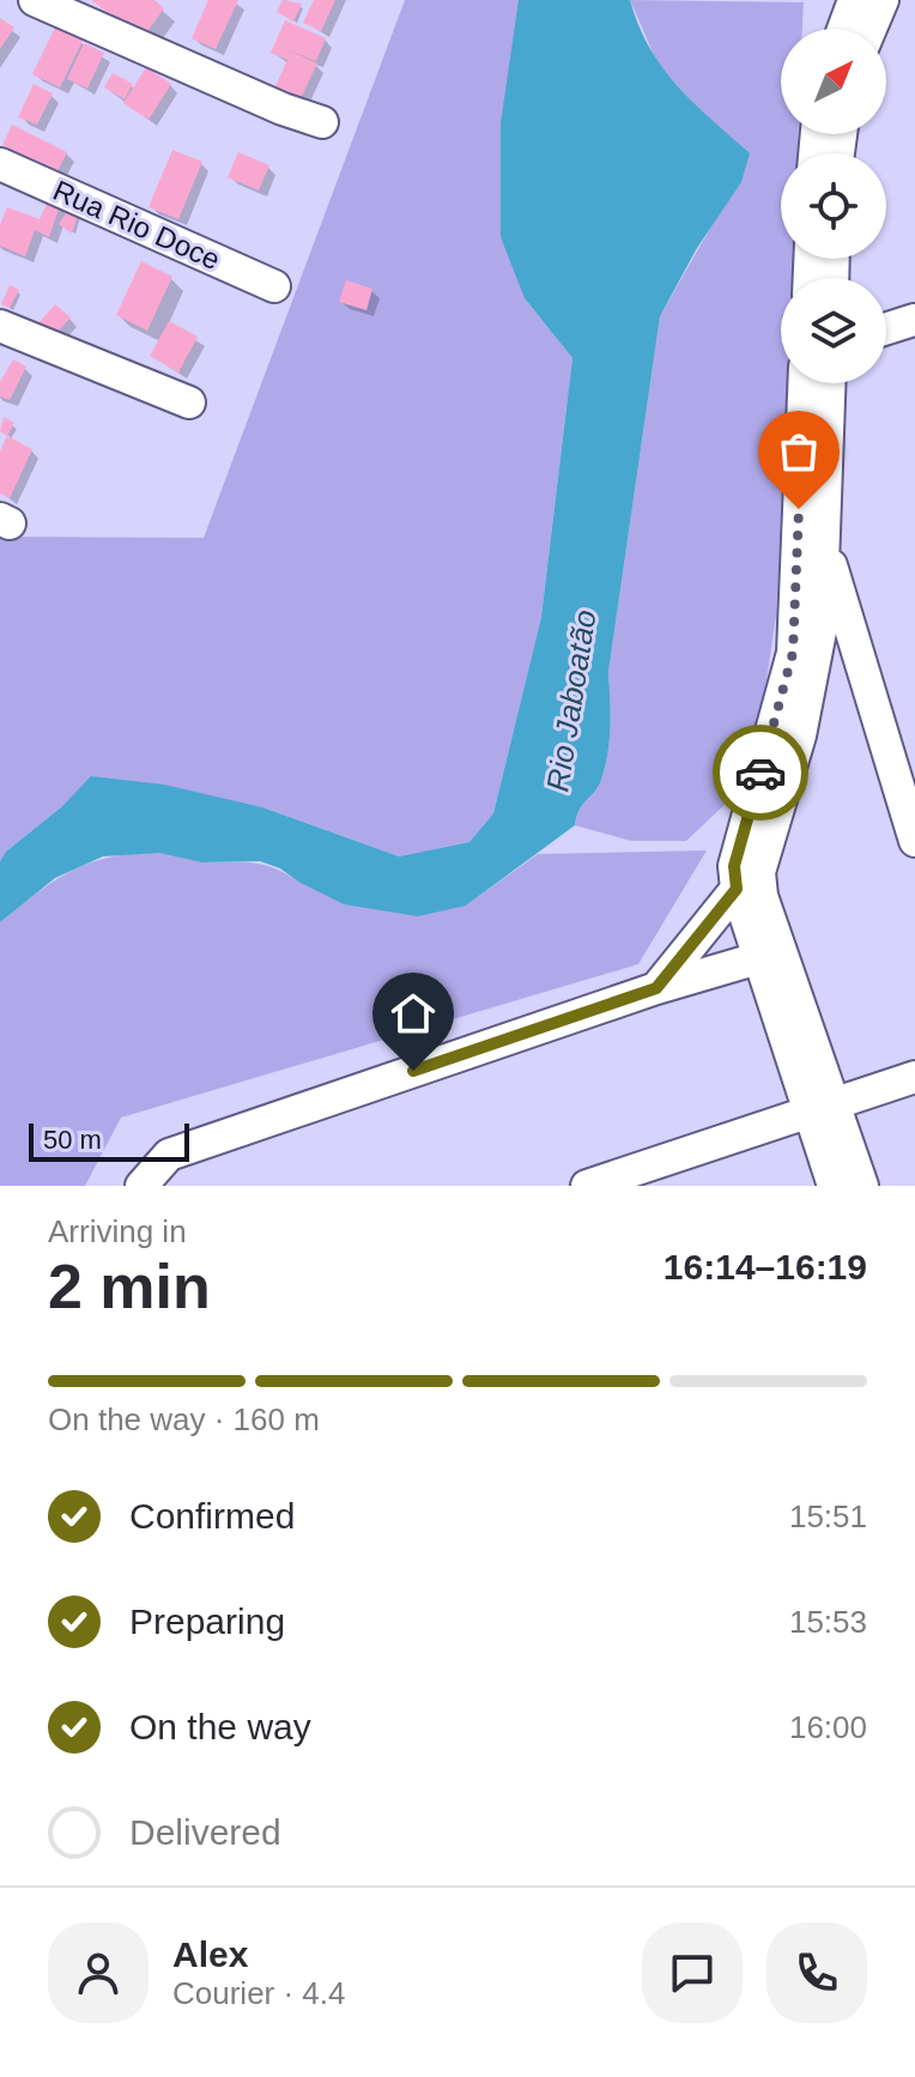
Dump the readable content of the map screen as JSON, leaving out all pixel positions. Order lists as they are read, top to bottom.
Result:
{
  "streets": {
    "street": ["Rua Rio Doce"]
  },
  "water": ["Rio Jaboatão"],
  "scale_bar": "50 m",
  "north": "top right",
  "page": {
    "scale": "50 m",
    "heading": ["2 min", "Arriving in", "16:14–16:19"],
    "panel": ["Alex", "Courier · 4.4"],
    "bar": "On the way · 160 m",
    "list": [
      ["Confirmed", "15:51"],
      ["Preparing", "15:53"],
      ["On the way", "16:00"],
      "Delivered"
    ]
  }
}
